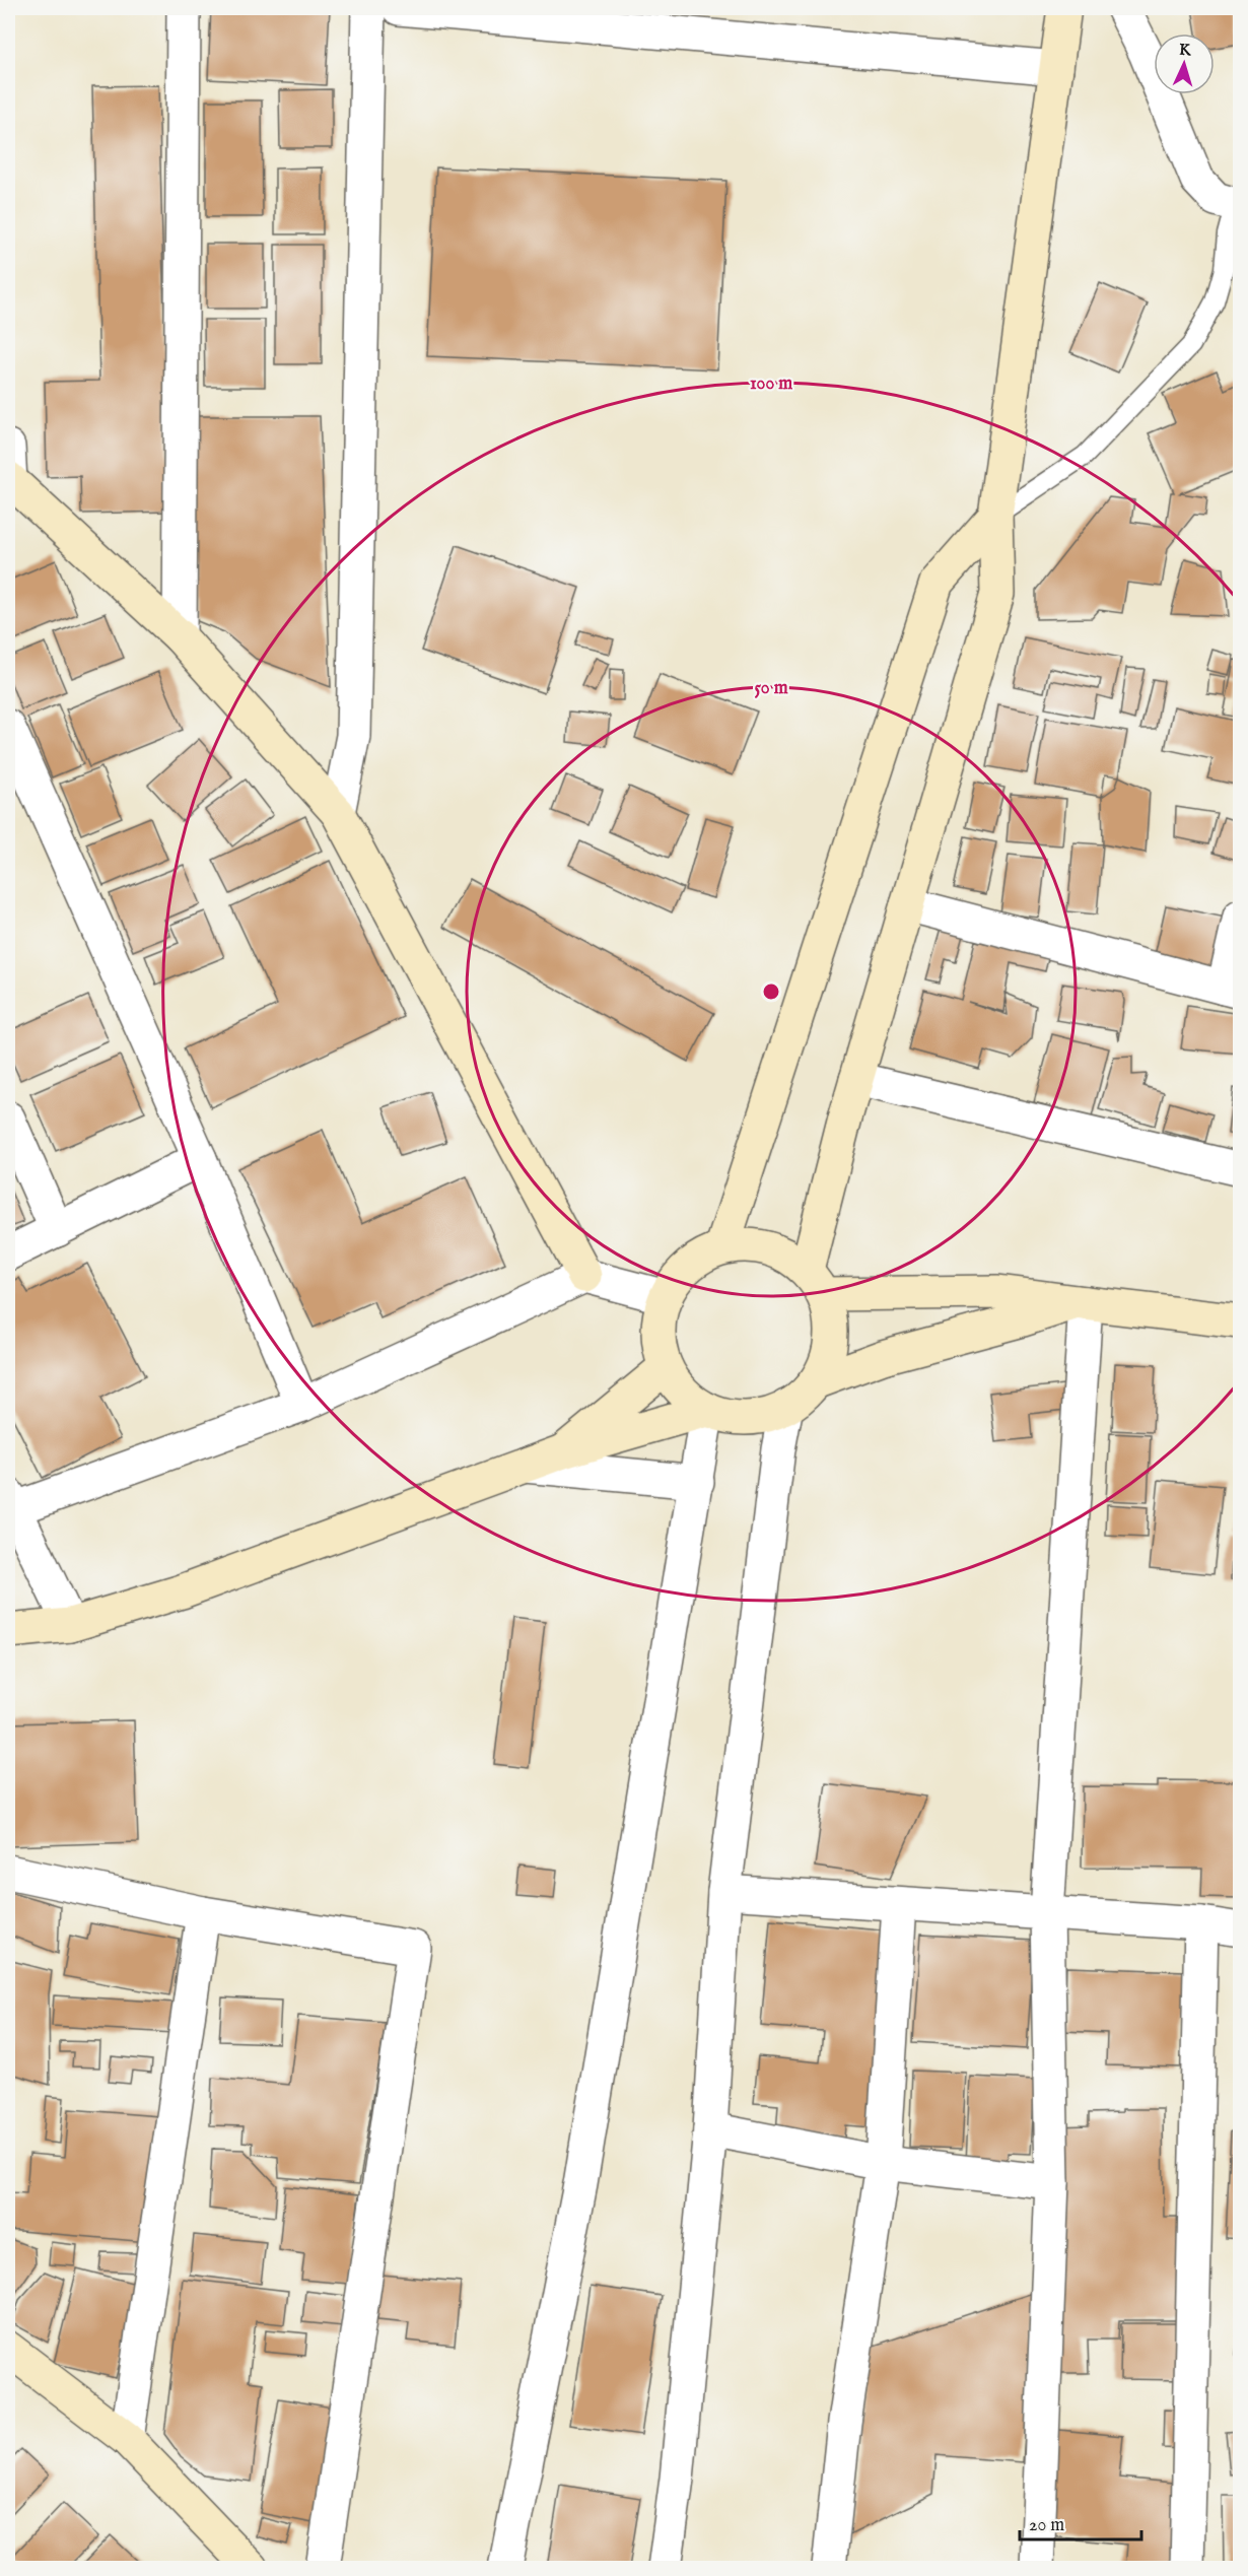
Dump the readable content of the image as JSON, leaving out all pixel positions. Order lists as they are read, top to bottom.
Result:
{
  "scale_bar": "20 m",
  "north": "top",
  "rings": ["100 m", "50 m"]
}
